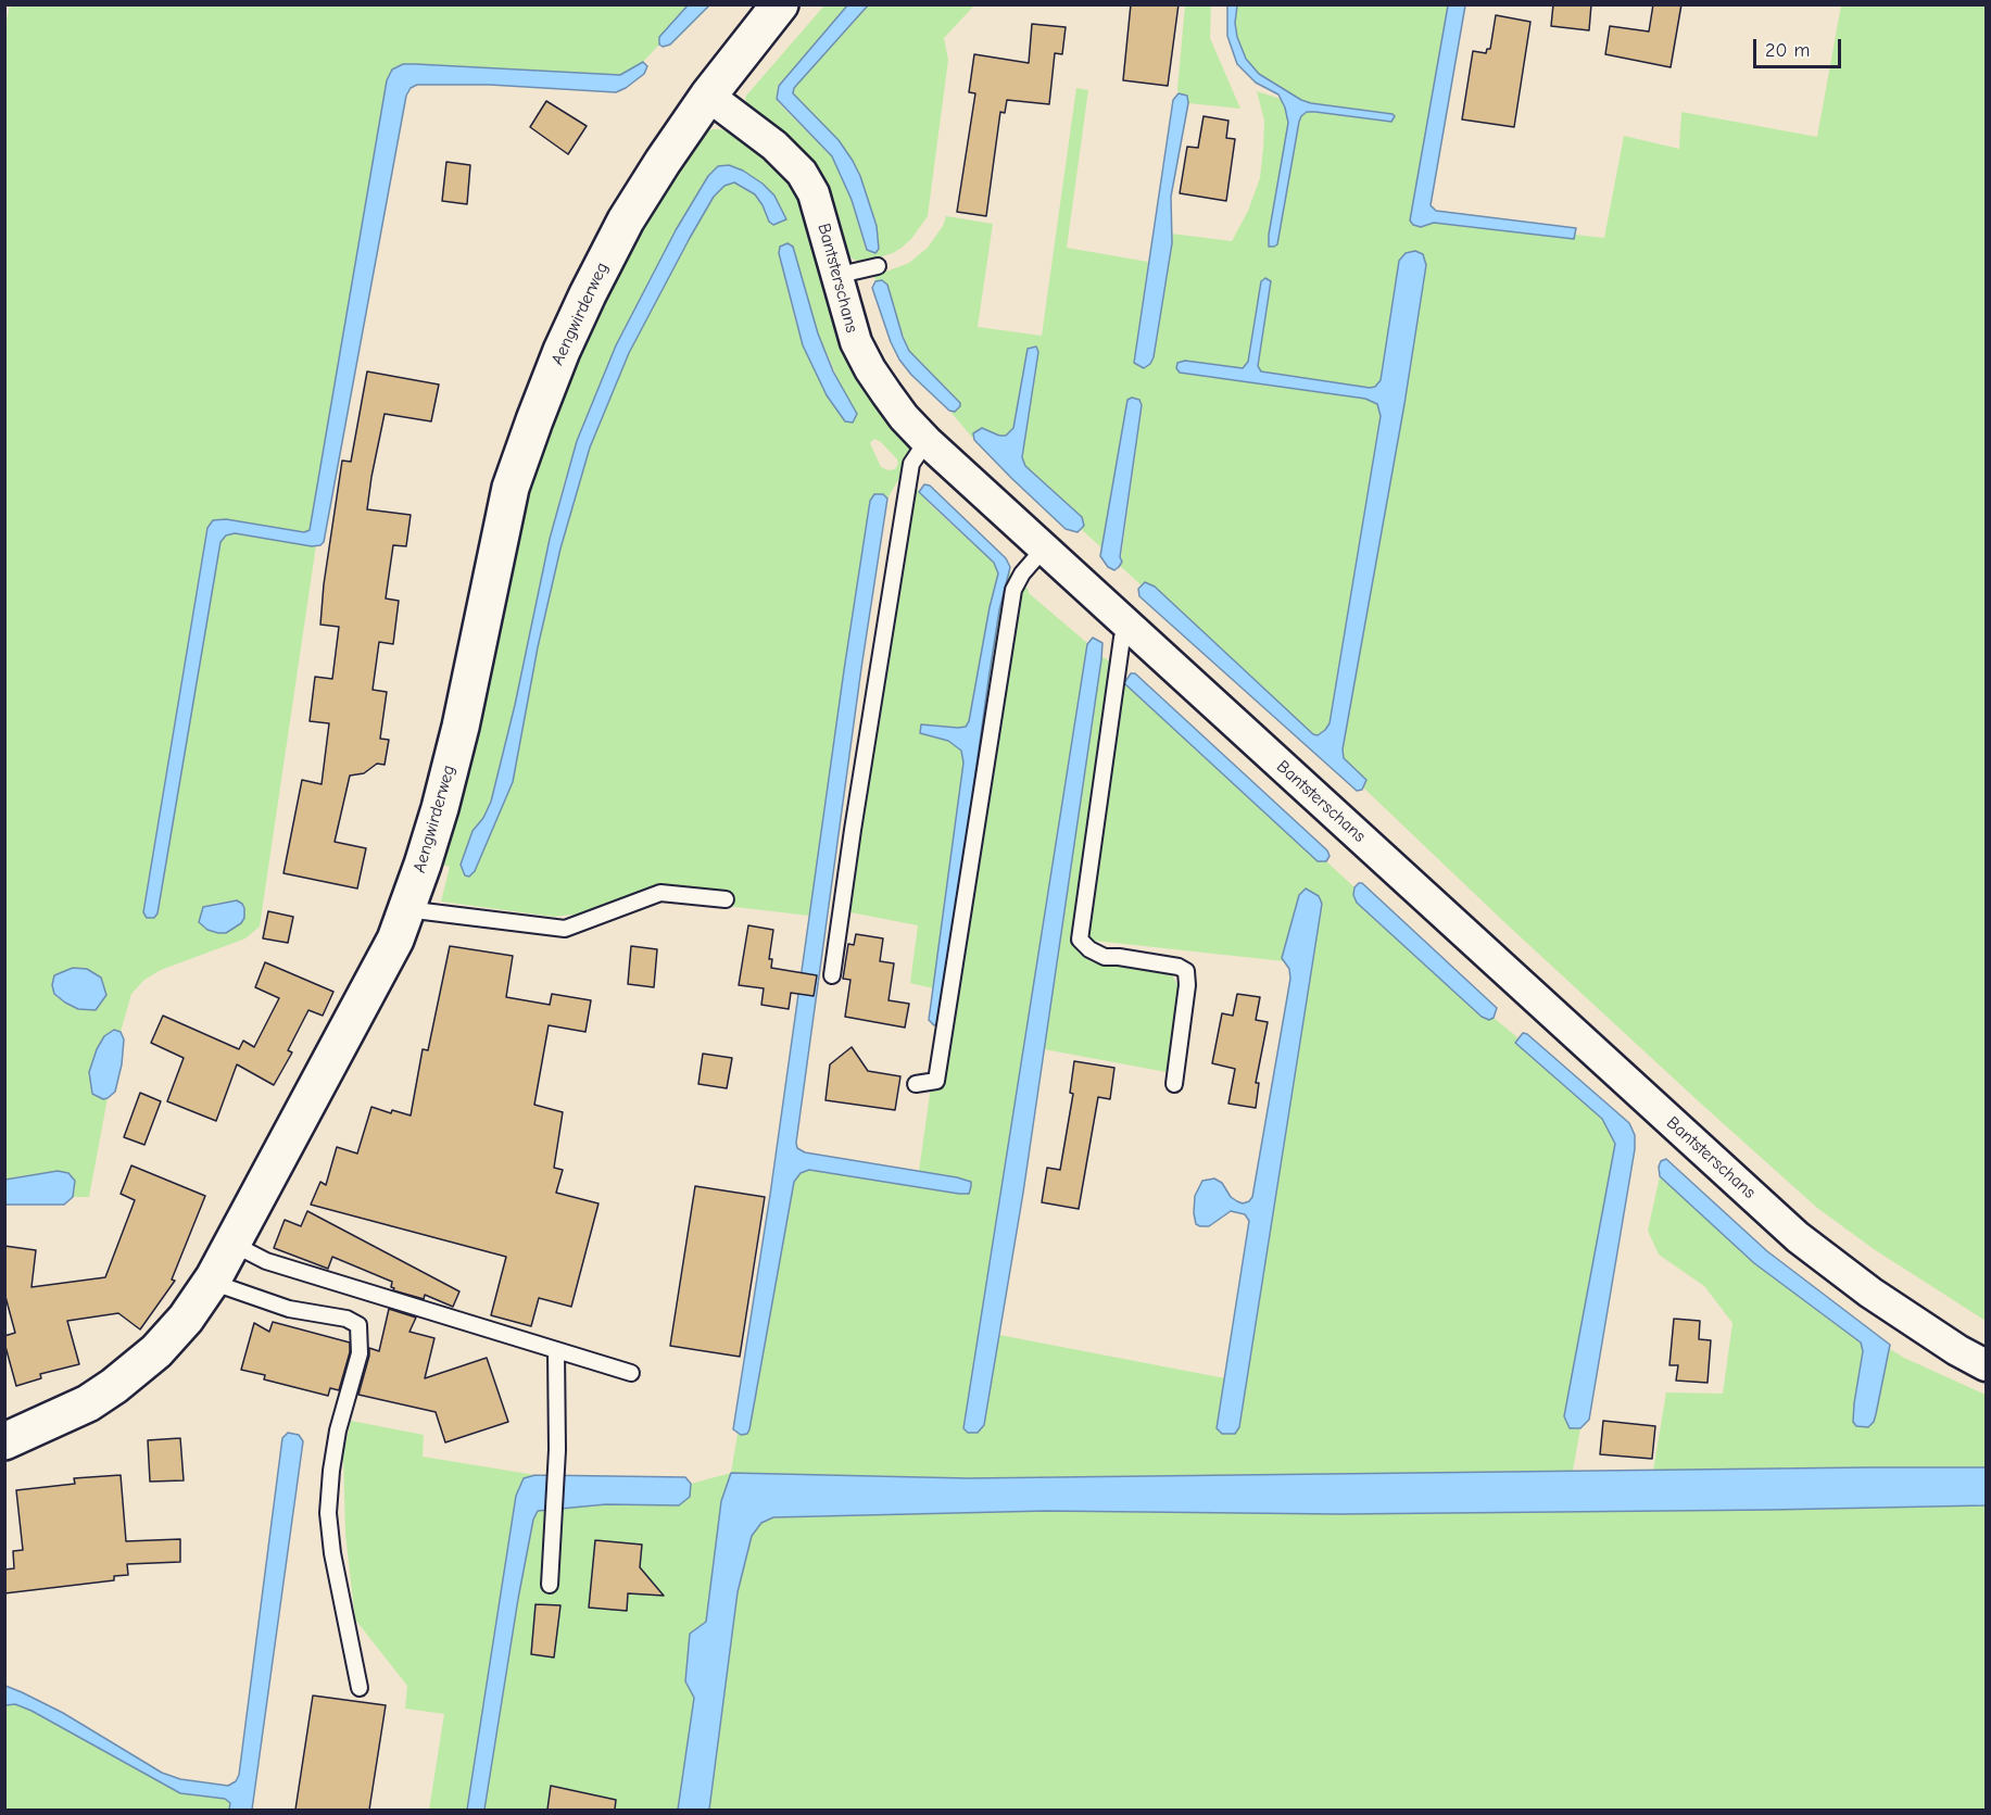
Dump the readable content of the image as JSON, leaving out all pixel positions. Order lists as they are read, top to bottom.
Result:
{
  "streets": {
    "street": ["Bantsterschans", "Aengwirderweg"]
  },
  "crossings": [
    ["Bantsterschans", "Aengwirderweg"]
  ],
  "scale_bar": "20 m"
}
